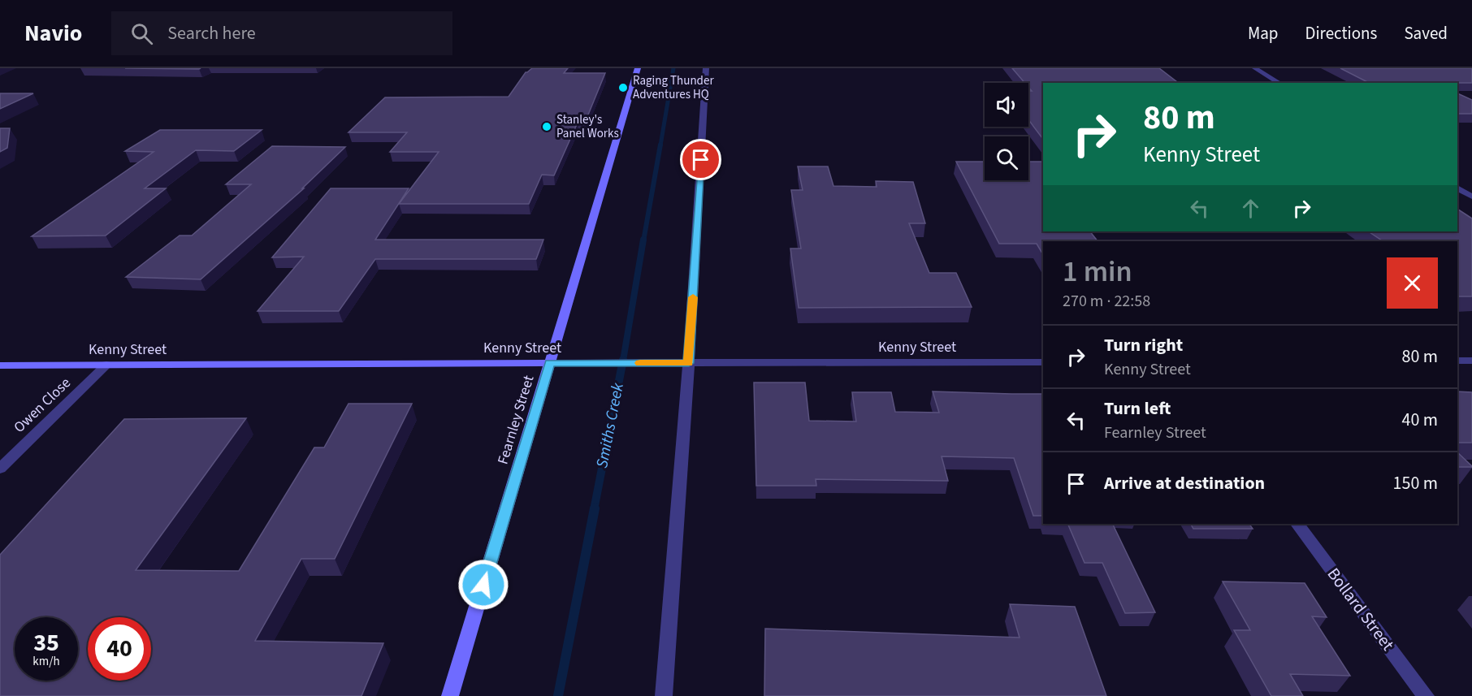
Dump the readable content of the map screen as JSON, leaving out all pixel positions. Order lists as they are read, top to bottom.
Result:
{
  "streets": {
    "street": [
      "Kenny Street",
      "Owen Close",
      "Fearnley Street",
      "Bollard Street"
    ]
  },
  "crossings": [
    ["Kenny Street", "Owen Close"],
    ["Kenny Street", "Fearnley Street"]
  ],
  "water": ["Smiths Creek"],
  "places": ["Raging Thunder Adventures HQ", "Stanley's Panel Works"],
  "page": {
    "header": "Navio",
    "search": "Search here",
    "nav": ["Map", "Directions", "Saved"],
    "turn": ["80 m", "Kenny Street"],
    "heading": ["1 min", "270 m · 22:58"],
    "list": [
      {
        "name": "Turn right",
        "note": "Kenny Street",
        "value": "80 m"
      },
      {
        "name": "Turn left",
        "note": "Fearnley Street",
        "value": "40 m"
      },
      {
        "name": "Arrive at destination",
        "value": "150 m"
      }
    ],
    "speed": "35 km/h",
    "limit": "40"
  }
}
